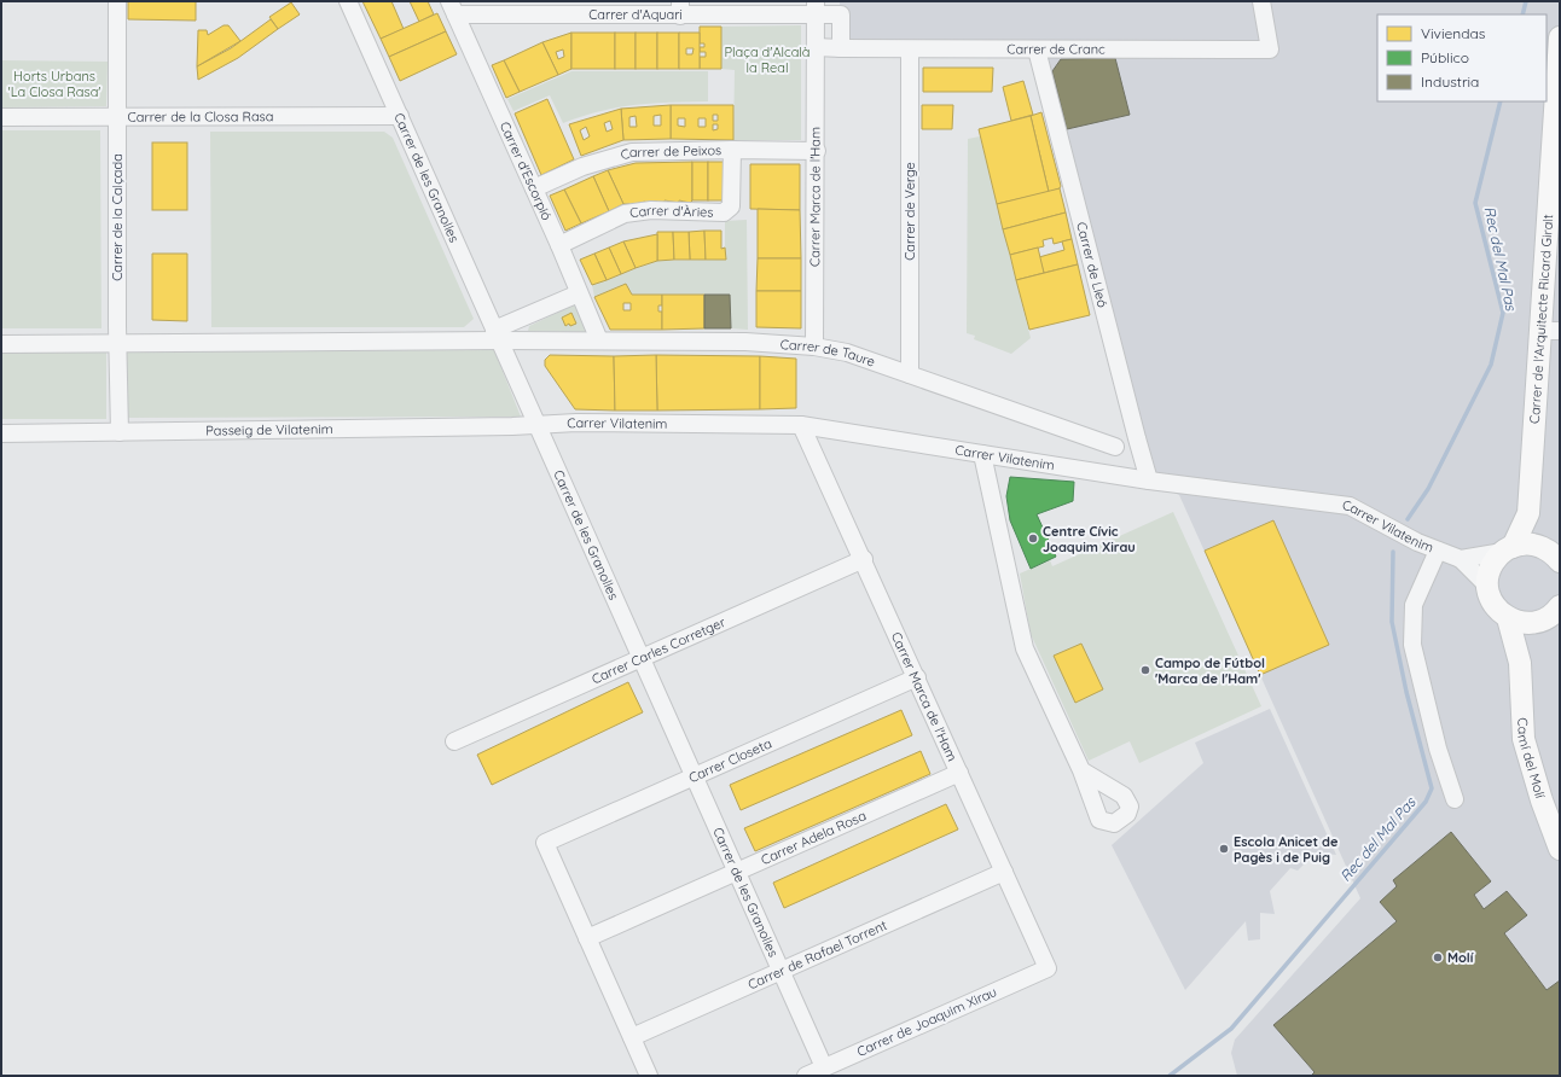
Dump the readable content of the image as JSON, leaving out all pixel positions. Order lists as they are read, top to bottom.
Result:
{
  "streets": {
    "main road": ["Carrer de l'Arquitecte Ricard Giralt", "Camí del Molí"],
    "street": [
      "Carrer d'Aquari",
      "Carrer de Cranc",
      "Carrer de la Closa Rasa",
      "Carrer de Peixos",
      "Carrer d'Escorpió",
      "Carrer de les Granolles",
      "Carrer Marca de l'Ham",
      "Carrer de Verge",
      "Carrer d'Àries",
      "Carrer de la Calçada",
      "Carrer de Lleó",
      "Carrer de Taure",
      "Carrer Vilatenim",
      "Passeig de Vilatenim",
      "Carrer Carles Corretger",
      "Carrer Closeta",
      "Carrer Adela Rosa",
      "Carrer de Rafael Torrent",
      "Carrer de Joaquim Xirau"
    ]
  },
  "crossings": [
    ["Carrer d'Aquari", "Carrer d'Escorpió"],
    ["Carrer d'Aquari", "Carrer Marca de l'Ham"],
    ["Carrer de Cranc", "Carrer de Verge"],
    ["Carrer de Cranc", "Carrer de Lleó"],
    ["Carrer de la Closa Rasa", "Carrer de les Granolles"],
    ["Carrer de la Closa Rasa", "Carrer de la Calçada"],
    ["Carrer de Peixos", "Carrer d'Escorpió"],
    ["Carrer de Peixos", "Carrer Marca de l'Ham"],
    ["Carrer de Peixos", "Carrer d'Àries"],
    ["Carrer d'Escorpió", "Carrer d'Àries"],
    ["Carrer d'Escorpió", "Carrer de Taure"],
    ["Carrer de les Granolles", "Carrer de Taure"],
    ["Carrer de les Granolles", "Carrer Vilatenim"],
    ["Carrer de les Granolles", "Passeig de Vilatenim"],
    ["Carrer de les Granolles", "Carrer Carles Corretger"],
    ["Carrer de les Granolles", "Carrer Closeta"],
    ["Carrer de les Granolles", "Carrer Adela Rosa"],
    ["Carrer de les Granolles", "Carrer de Rafael Torrent"],
    ["Carrer de les Granolles", "Carrer de Joaquim Xirau"],
    ["Carrer Marca de l'Ham", "Carrer de Taure"],
    ["Carrer Marca de l'Ham", "Carrer Vilatenim"],
    ["Carrer Marca de l'Ham", "Carrer Carles Corretger"],
    ["Carrer Marca de l'Ham", "Carrer Closeta"],
    ["Carrer Marca de l'Ham", "Carrer Adela Rosa"],
    ["Carrer Marca de l'Ham", "Carrer de Rafael Torrent"],
    ["Carrer Marca de l'Ham", "Carrer de Joaquim Xirau"],
    ["Carrer de Verge", "Carrer de Taure"],
    ["Carrer de la Calçada", "Passeig de Vilatenim"],
    ["Carrer de Lleó", "Carrer Vilatenim"],
    ["Carrer de l'Arquitecte Ricard Giralt", "Carrer Vilatenim"],
    ["Carrer Vilatenim", "Passeig de Vilatenim"],
    ["Carrer Closeta", "Carrer Adela Rosa"]
  ],
  "water": ["Rec del Mal Pas"],
  "parks": ["Plaça d'Alcalà la Real", "Horts Urbans 'La Closa Rasa'"],
  "places": [
    "Centre Cívic Joaquim Xirau",
    "Campo de Fútbol 'Marca de l'Ham'",
    "Escola Anicet de Pagès i de Puig",
    "Molí"
  ],
  "legend": ["Viviendas", "Público", "Industria"]
}
